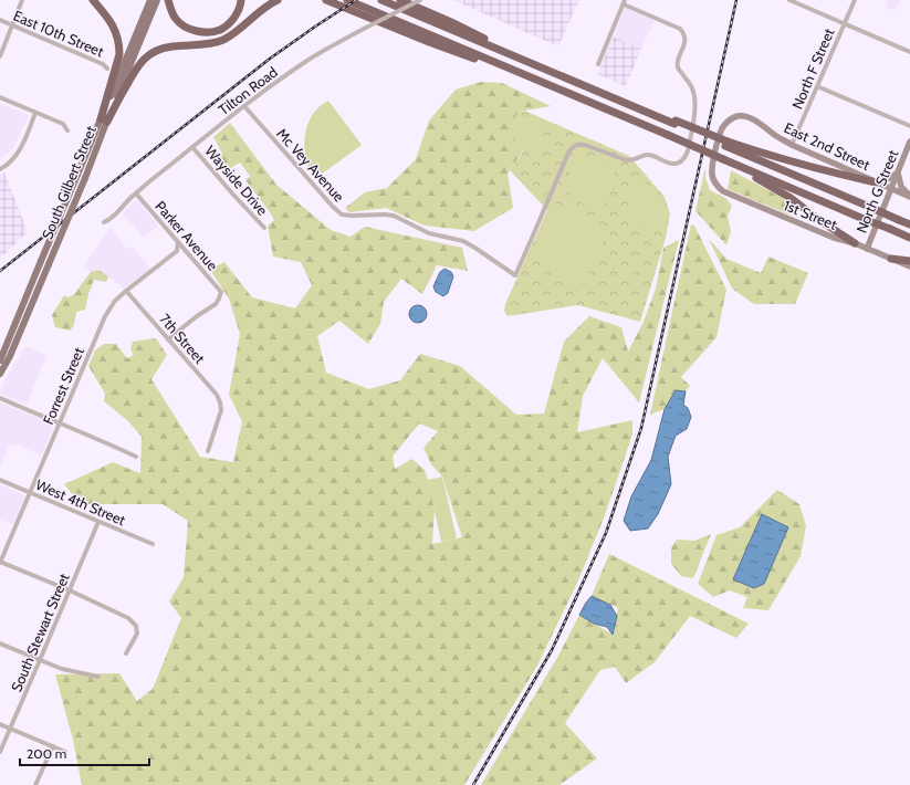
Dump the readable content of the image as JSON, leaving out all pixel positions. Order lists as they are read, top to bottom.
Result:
{
  "streets": {
    "main road": ["South Gilbert Street"],
    "street": [
      "East 10th Street",
      "North F Street",
      "Tilton Road",
      "East 2nd Street",
      "Mc Vey Avenue",
      "Wayside Drive",
      "North G Street",
      "1st Street",
      "Parker Avenue",
      "7th Street",
      "Forrest Street",
      "West 4th Street",
      "South Stewart Street"
    ]
  },
  "crossings": [
    ["North F Street", "East 2nd Street"],
    ["Tilton Road", "Mc Vey Avenue"],
    ["Tilton Road", "Wayside Drive"],
    ["Tilton Road", "Parker Avenue"],
    ["East 2nd Street", "North G Street"],
    ["East 2nd Street", "1st Street"],
    ["North G Street", "1st Street"],
    ["Parker Avenue", "7th Street"],
    ["Parker Avenue", "Forrest Street"],
    ["7th Street", "Forrest Street"],
    ["Forrest Street", "West 4th Street"],
    ["West 4th Street", "South Stewart Street"]
  ],
  "scale_bar": "200 m"
}
